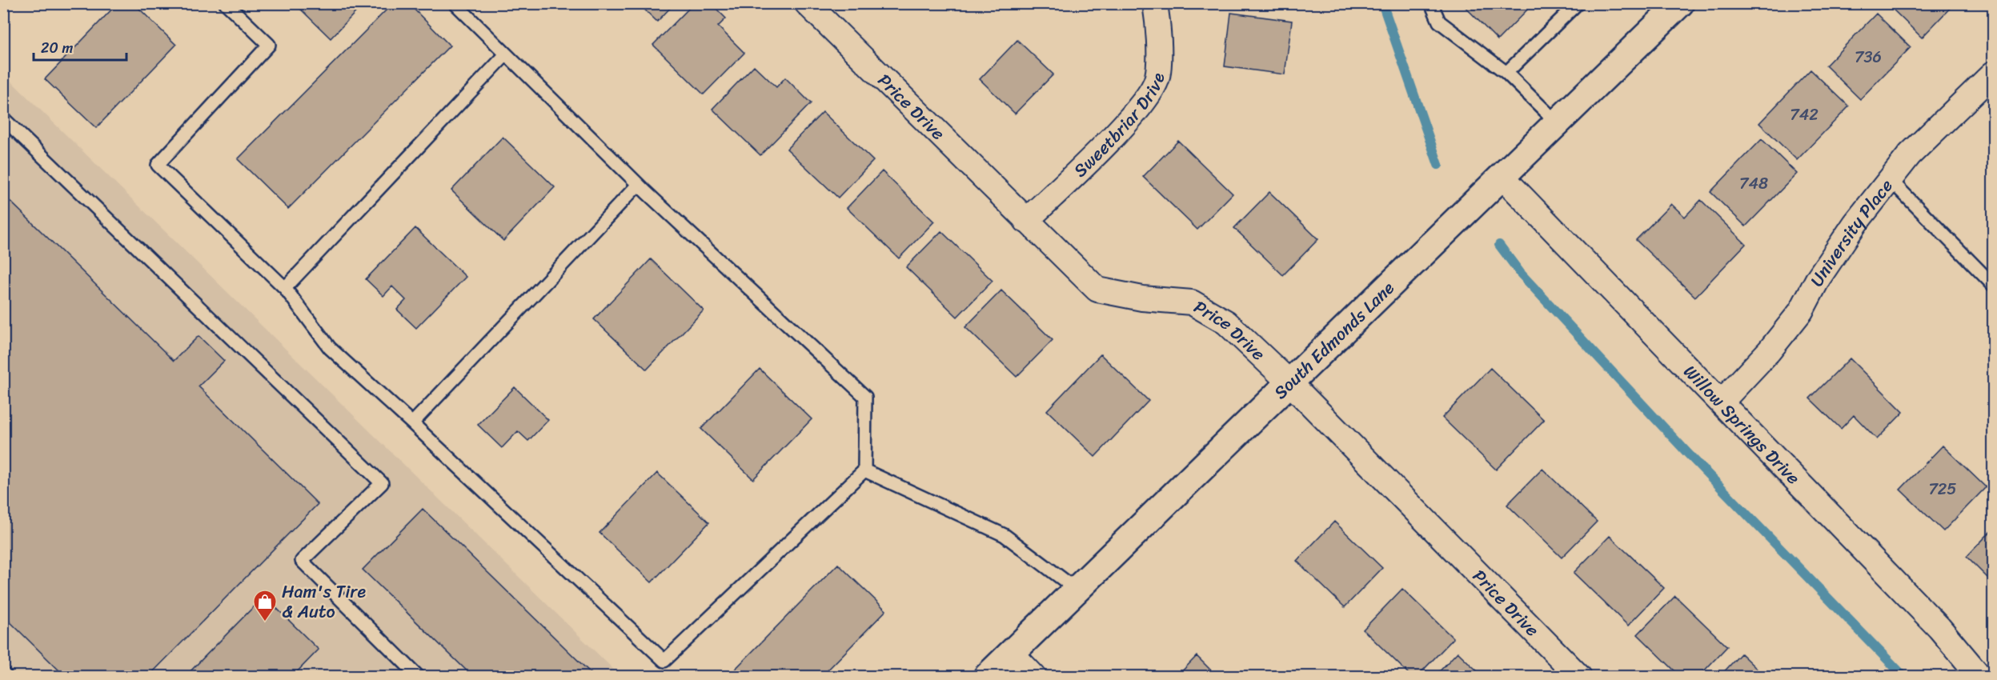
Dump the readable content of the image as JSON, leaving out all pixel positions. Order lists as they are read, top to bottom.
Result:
{
  "streets": {
    "street": [
      "Price Drive",
      "Sweetbriar Drive",
      "University Place",
      "South Edmonds Lane",
      "Willow Springs Drive"
    ]
  },
  "crossings": [
    ["Price Drive", "Sweetbriar Drive"],
    ["Price Drive", "South Edmonds Lane"],
    ["University Place", "Willow Springs Drive"],
    ["South Edmonds Lane", "Willow Springs Drive"]
  ],
  "places": {
    "shop": ["Ham's Tire & Auto"]
  },
  "house_numbers": [
    "736",
    "742",
    "748",
    "725"
  ],
  "scale_bar": "20 m"
}
